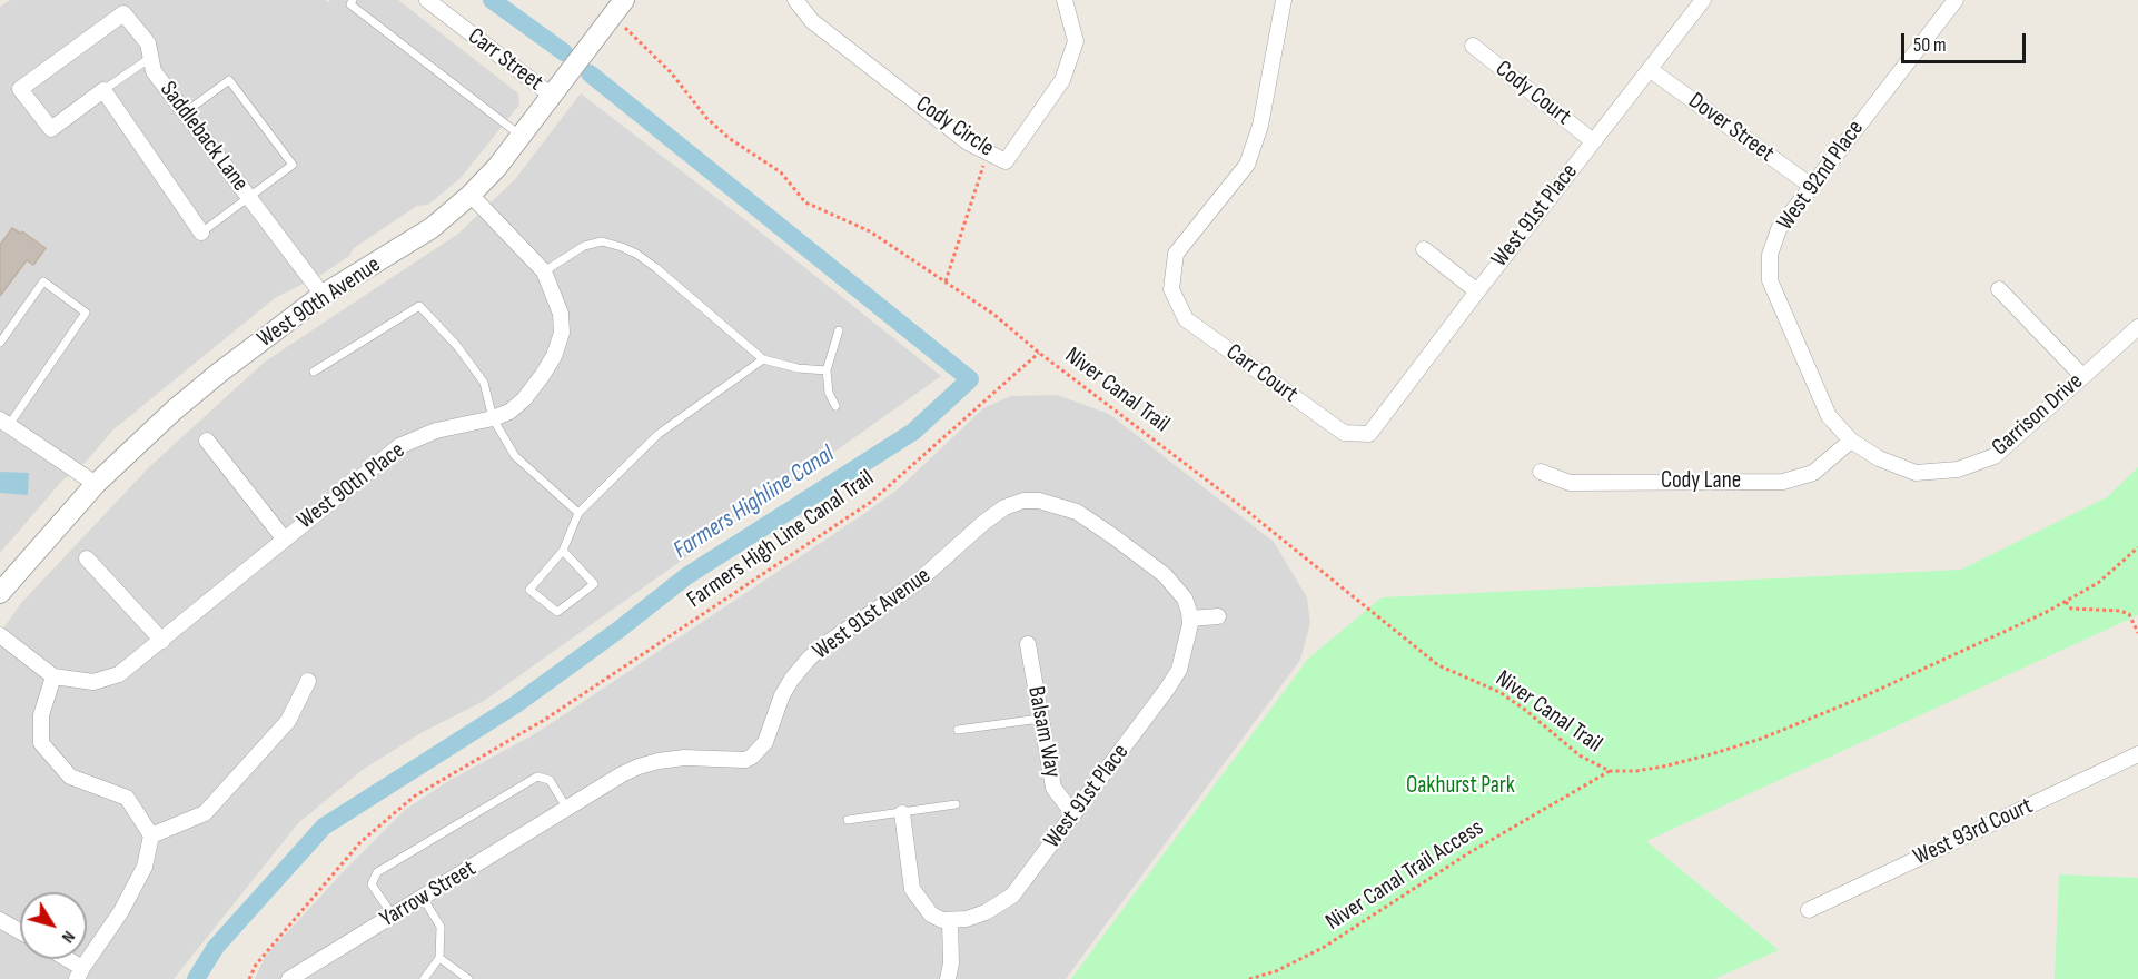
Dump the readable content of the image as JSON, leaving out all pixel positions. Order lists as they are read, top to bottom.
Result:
{
  "streets": {
    "street": [
      "Carr Street",
      "Cody Court",
      "Cody Circle",
      "Dover Street",
      "Saddleback Lane",
      "West 92nd Place",
      "West 91st Place",
      "West 90th Avenue",
      "Carr Court",
      "Garrison Drive",
      "Cody Lane",
      "West 90th Place",
      "West 91st Avenue",
      "Balsam Way",
      "West 93rd Court",
      "Yarrow Street"
    ],
    "path": ["Niver Canal Trail", "Farmers High Line Canal Trail", "Niver Canal Trail Access"]
  },
  "crossings": [
    ["Carr Street", "West 90th Avenue"],
    ["Cody Court", "West 91st Place"],
    ["Dover Street", "West 92nd Place"],
    ["Dover Street", "West 91st Place"],
    ["Saddleback Lane", "West 90th Avenue"],
    ["West 92nd Place", "Garrison Drive"],
    ["West 92nd Place", "Cody Lane"],
    ["West 91st Place", "Carr Court"],
    ["West 91st Place", "West 91st Avenue"],
    ["West 91st Place", "Balsam Way"],
    ["West 90th Avenue", "West 90th Place"],
    ["Niver Canal Trail", "Farmers High Line Canal Trail"],
    ["Niver Canal Trail", "Niver Canal Trail Access"],
    ["Garrison Drive", "Cody Lane"],
    ["West 91st Avenue", "Yarrow Street"]
  ],
  "water": ["Farmers Highline Canal"],
  "parks": ["Oakhurst Park"],
  "scale_bar": "50 m",
  "north": "bottom right"
}
